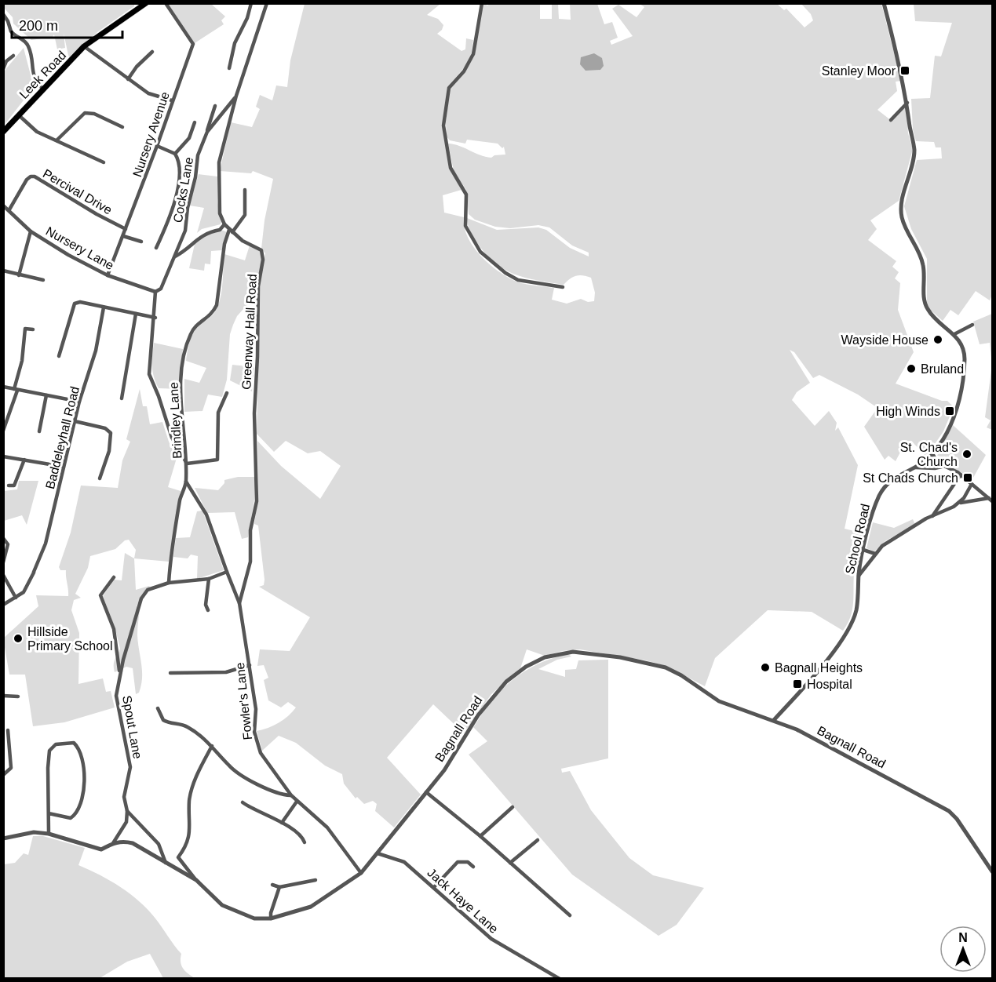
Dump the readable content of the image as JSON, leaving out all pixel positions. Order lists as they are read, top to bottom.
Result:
{
  "streets": {
    "highway": ["Leek Road"],
    "street": [
      "Nursery Avenue",
      "Cocks Lane",
      "Percival Drive",
      "Nursery Lane",
      "Greenway Hall Road",
      "Brindley Lane",
      "Baddeleyhall Road",
      "School Road",
      "Fowler's Lane",
      "Spout Lane",
      "Bagnall Road",
      "Jack Haye Lane"
    ]
  },
  "crossings": [
    ["Nursery Avenue", "Percival Drive"],
    ["Nursery Avenue", "Nursery Lane"],
    ["Cocks Lane", "Nursery Lane"],
    ["Cocks Lane", "Greenway Hall Road"],
    ["Percival Drive", "Nursery Lane"],
    ["Greenway Hall Road", "Brindley Lane"],
    ["Greenway Hall Road", "Fowler's Lane"],
    ["School Road", "Bagnall Road"],
    ["Fowler's Lane", "Bagnall Road"],
    ["Spout Lane", "Bagnall Road"],
    ["Bagnall Road", "Jack Haye Lane"]
  ],
  "places": {
    "transit": [
      "Stanley Moor",
      "High Winds",
      "St Chads Church",
      "Hospital"
    ],
    "other": [
      "Wayside House",
      "Bruland",
      "St. Chad's Church",
      "Hillside Primary School",
      "Bagnall Heights"
    ]
  },
  "scale_bar": "200 m",
  "north": "top"
}
